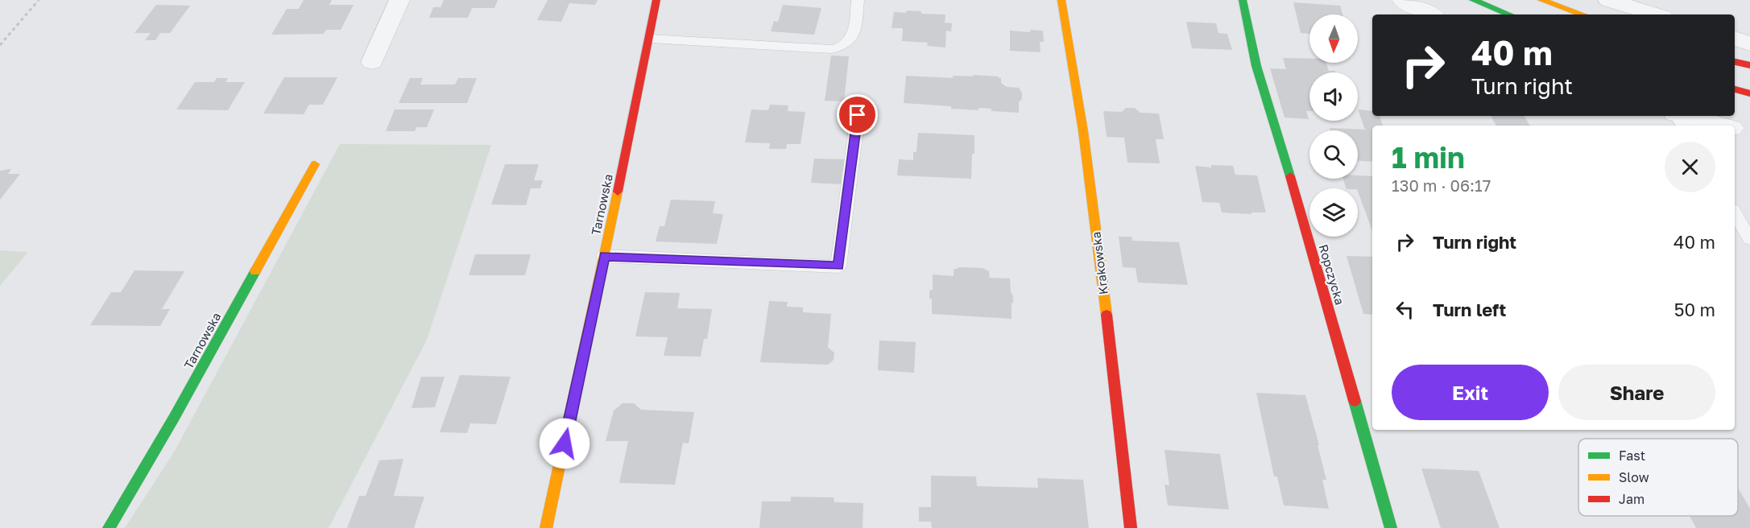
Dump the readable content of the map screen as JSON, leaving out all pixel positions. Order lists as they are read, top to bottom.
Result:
{
  "streets": {
    "street": ["Tarnowska", "Krakowska", "Ropczycka"]
  },
  "legend": ["Fast", "Slow", "Jam"],
  "north": "bottom",
  "page": {
    "turn": ["40 m", "Turn right"],
    "heading": ["1 min", "130 m · 06:17"],
    "list": [
      {
        "name": "Turn right",
        "value": "40 m"
      },
      {
        "name": "Turn left",
        "value": "50 m"
      }
    ],
    "buttons": ["Exit", "Share"]
  }
}
